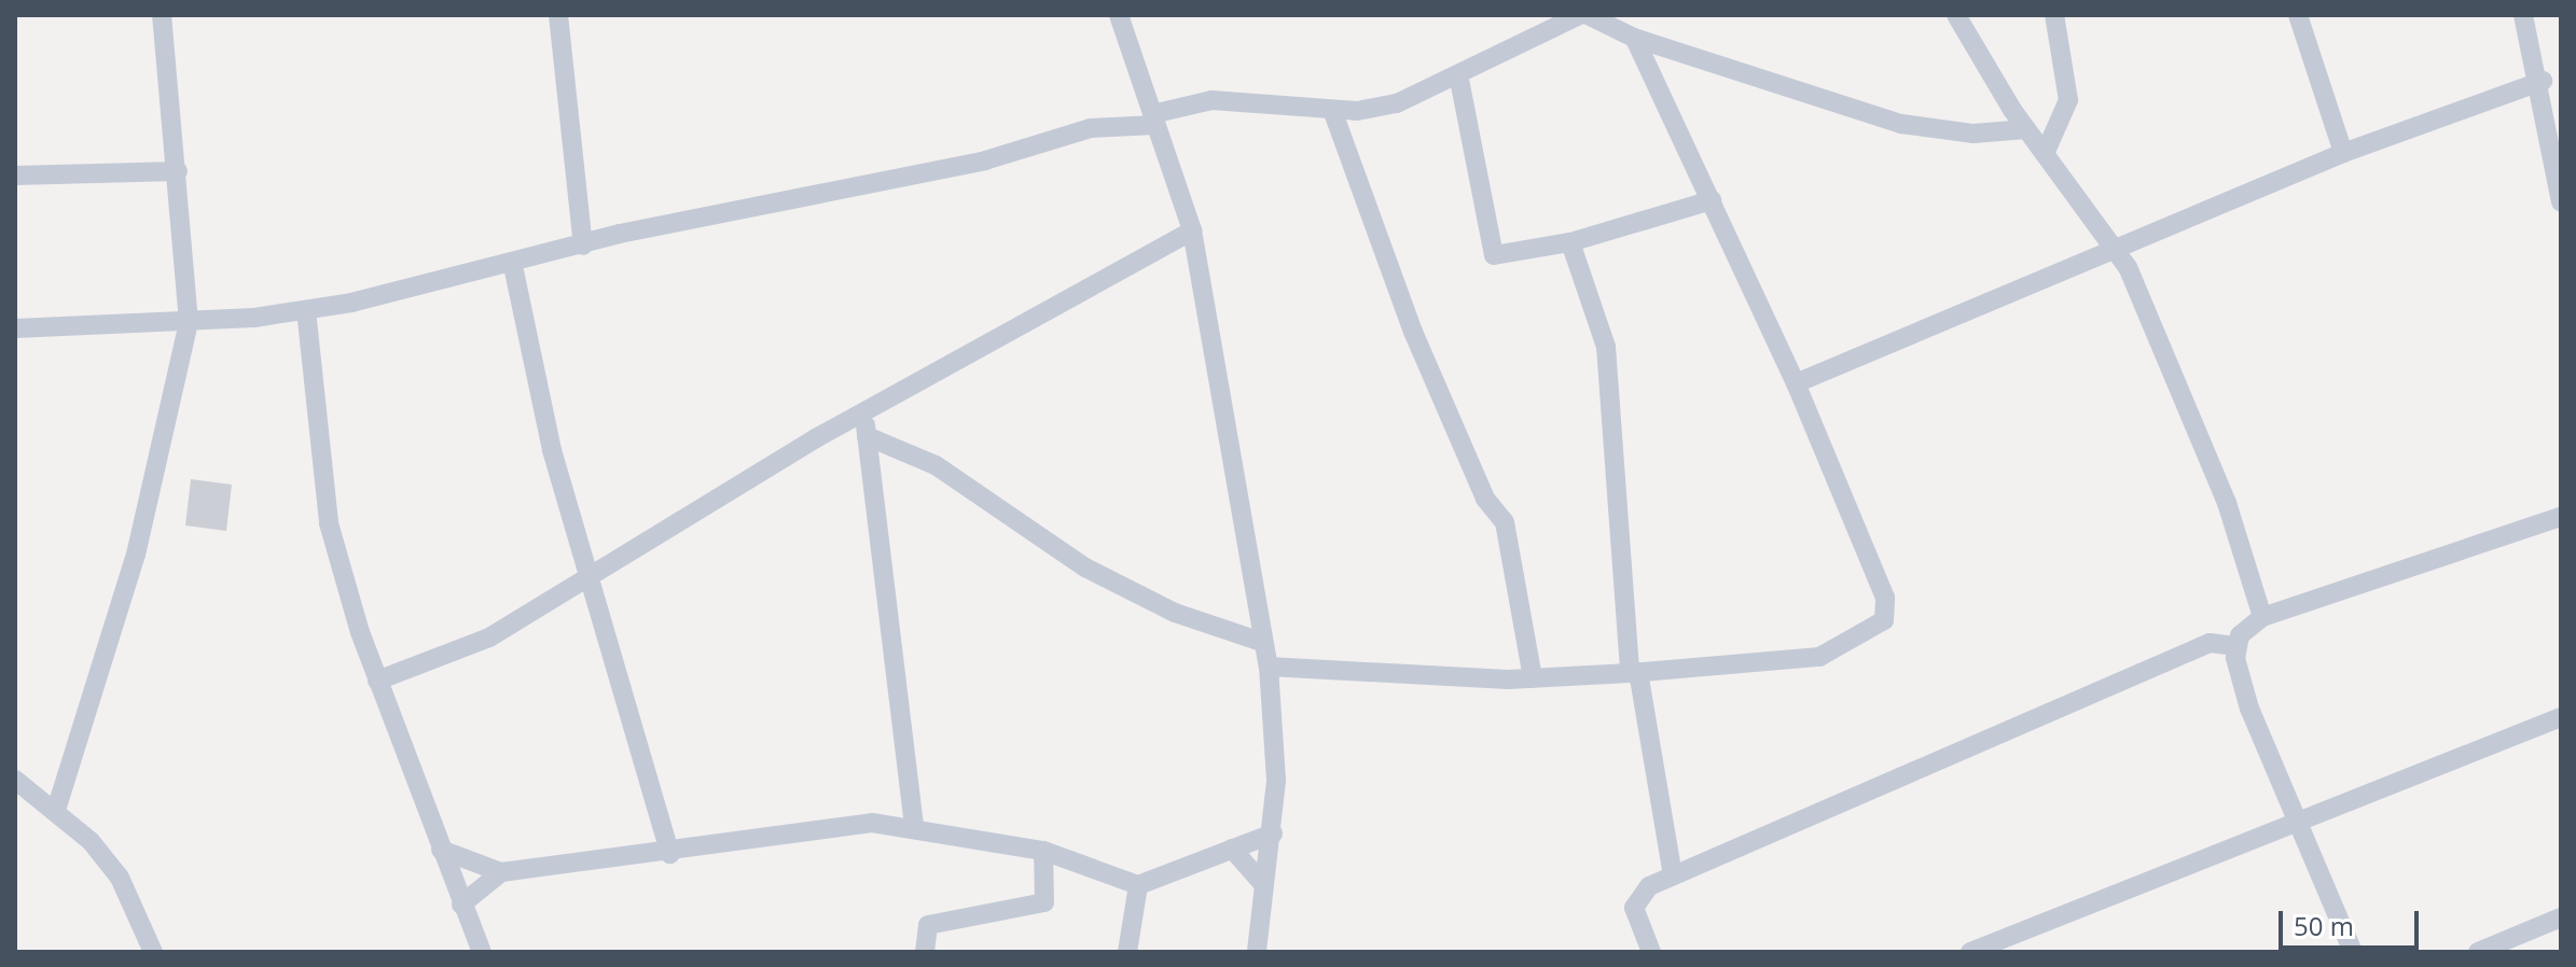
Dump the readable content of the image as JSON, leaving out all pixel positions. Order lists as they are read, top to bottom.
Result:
{
  "scale_bar": "50 m"
}
